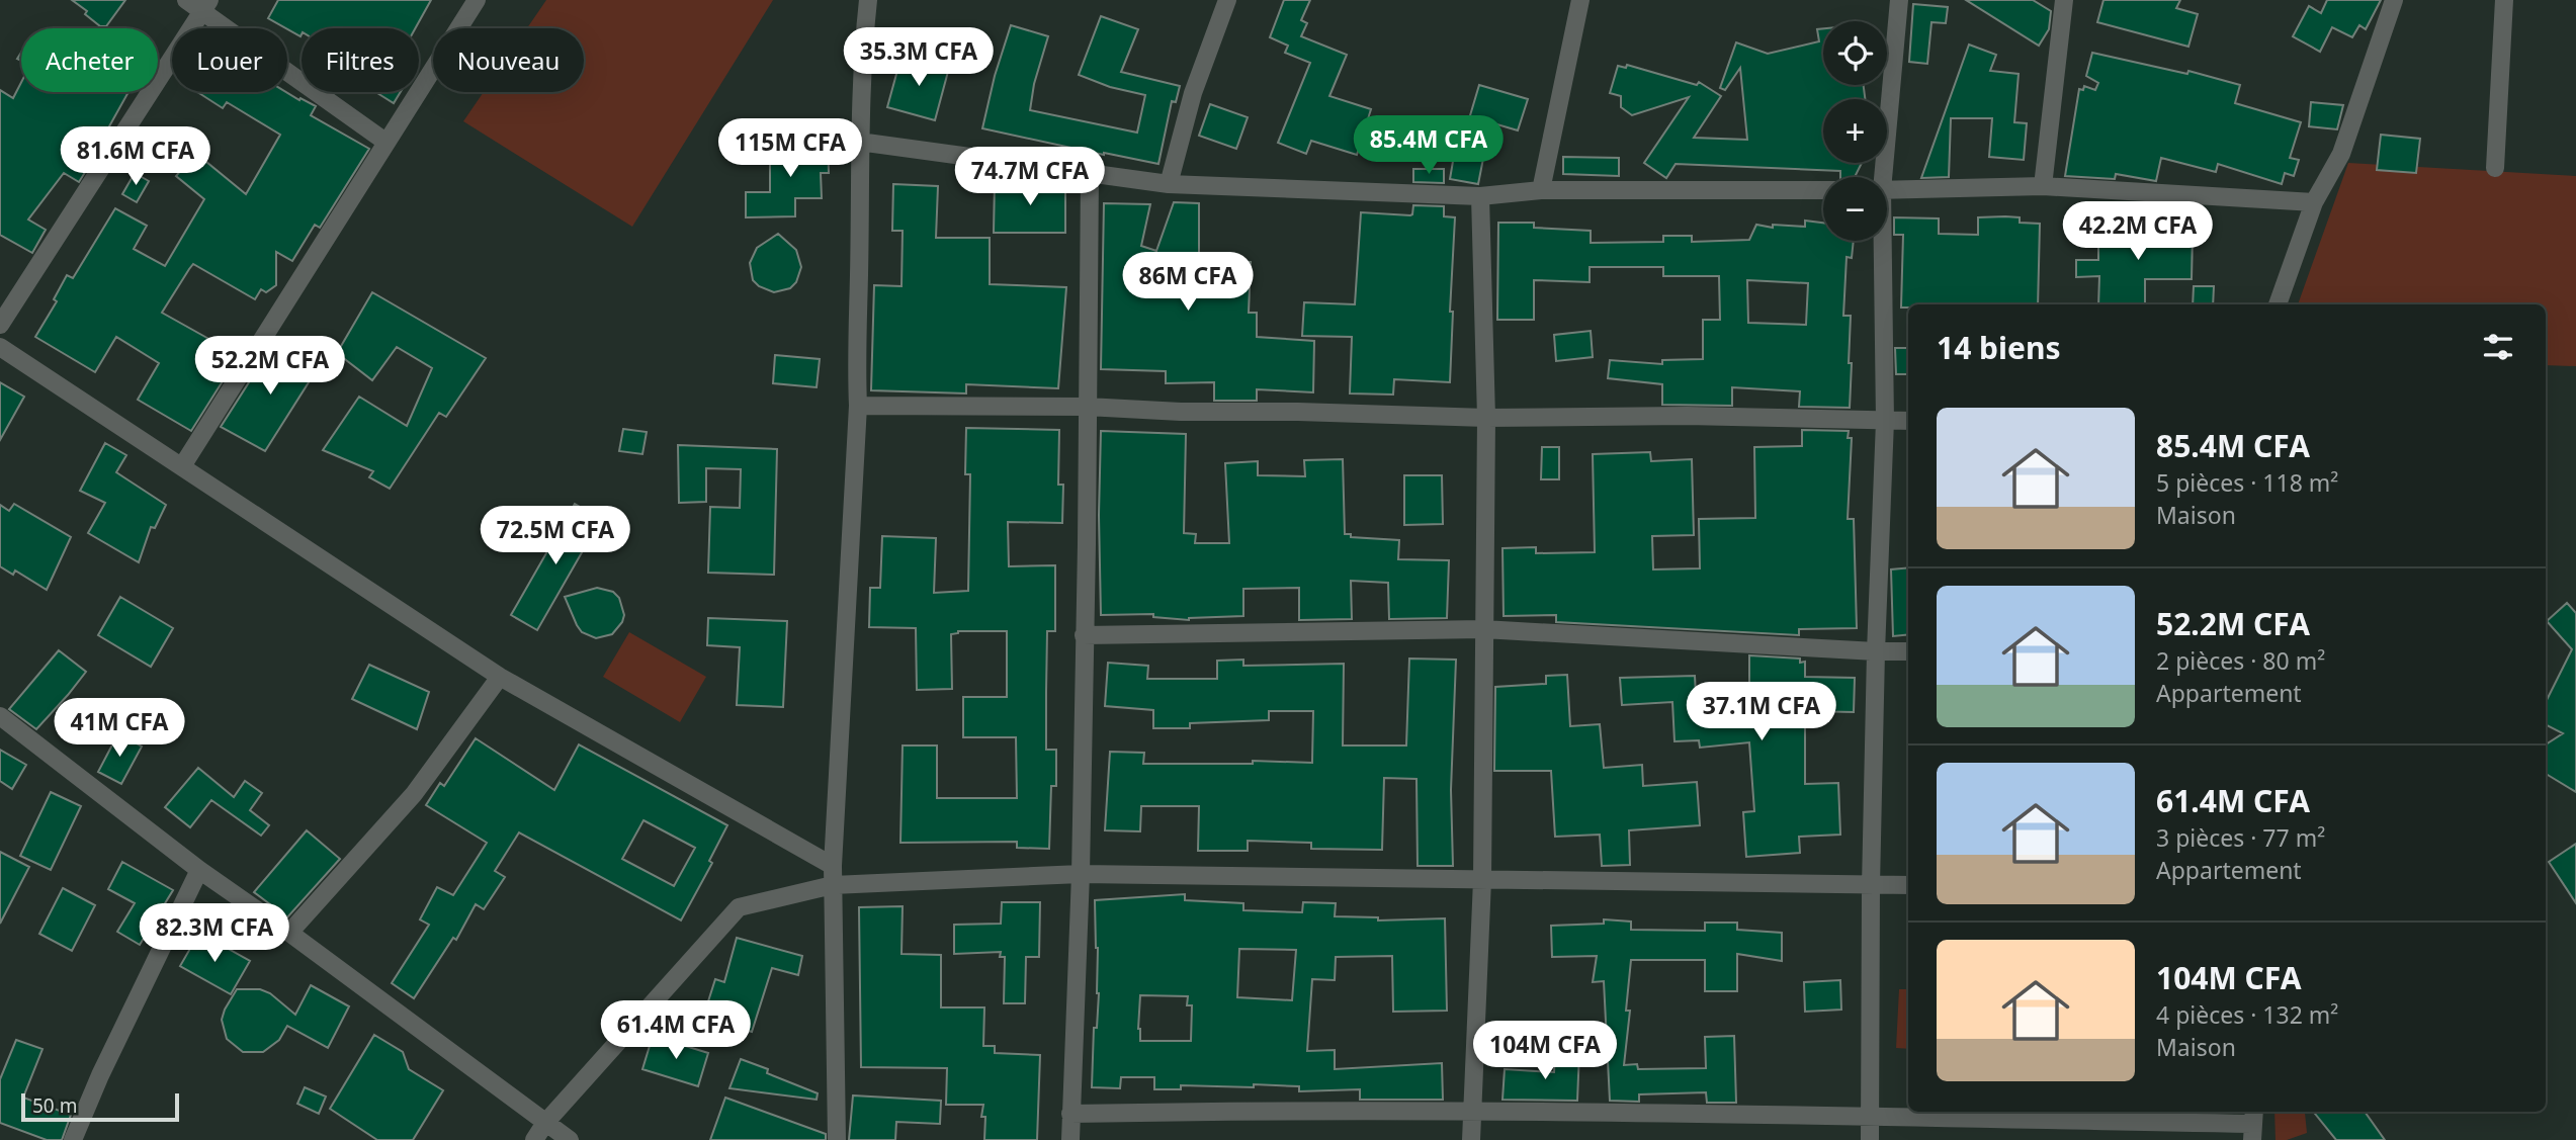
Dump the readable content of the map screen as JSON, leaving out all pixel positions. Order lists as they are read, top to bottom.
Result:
{
  "scale_bar": "50 m",
  "page": {
    "map_buttons": ["+", "−"],
    "price": [
      "35.3M CFA",
      "85.4M CFA",
      "115M CFA",
      "81.6M CFA",
      "74.7M CFA",
      "42.2M CFA",
      "86M CFA",
      "52.2M CFA",
      "72.5M CFA",
      "37.1M CFA",
      "41M CFA",
      "82.3M CFA",
      "61.4M CFA",
      "104M CFA"
    ],
    "chip": [
      "Acheter",
      "Louer",
      "Filtres",
      "Nouveau"
    ],
    "heading": "14 biens",
    "list": [
      {
        "name": "85.4M CFA",
        "note": "5 pièces · 118 m² · Maison"
      },
      {
        "name": "52.2M CFA",
        "note": "2 pièces · 80 m² · Appartement"
      },
      {
        "name": "61.4M CFA",
        "note": "3 pièces · 77 m² · Appartement"
      },
      {
        "name": "104M CFA",
        "note": "4 pièces · 132 m² · Maison"
      }
    ],
    "scale": "50 m"
  }
}
